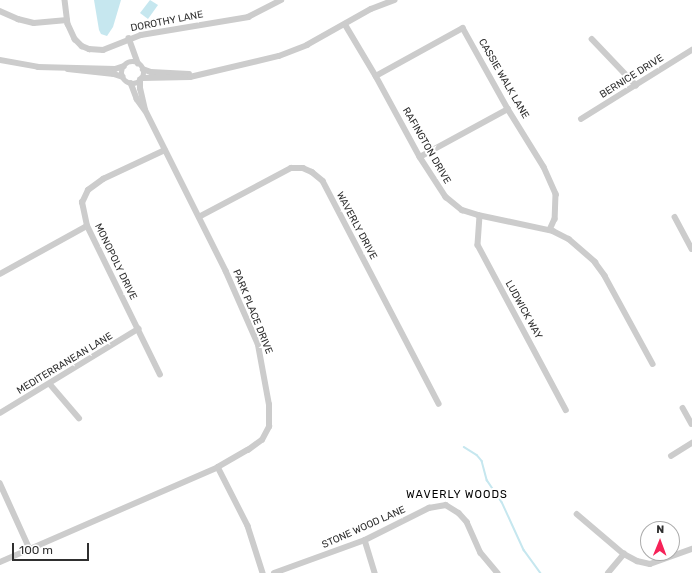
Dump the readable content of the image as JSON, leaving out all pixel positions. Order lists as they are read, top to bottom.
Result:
{
  "streets": {
    "street": [
      "DOROTHY LANE",
      "BERNICE DRIVE",
      "CASSIE WALK LANE",
      "RAFINGTON DRIVE",
      "WAVERLY DRIVE",
      "MONOPOLY DRIVE",
      "LUDWICK WAY",
      "PARK PLACE DRIVE",
      "MEDITERRANEAN LANE",
      "STONE WOOD LANE"
    ]
  },
  "crossings": [
    ["CASSIE WALK LANE", "RAFINGTON DRIVE"],
    ["RAFINGTON DRIVE", "LUDWICK WAY"],
    ["WAVERLY DRIVE", "PARK PLACE DRIVE"],
    ["MONOPOLY DRIVE", "PARK PLACE DRIVE"],
    ["MONOPOLY DRIVE", "MEDITERRANEAN LANE"]
  ],
  "districts": ["WAVERLY WOODS"],
  "scale_bar": "100 m",
  "north": "top"
}
